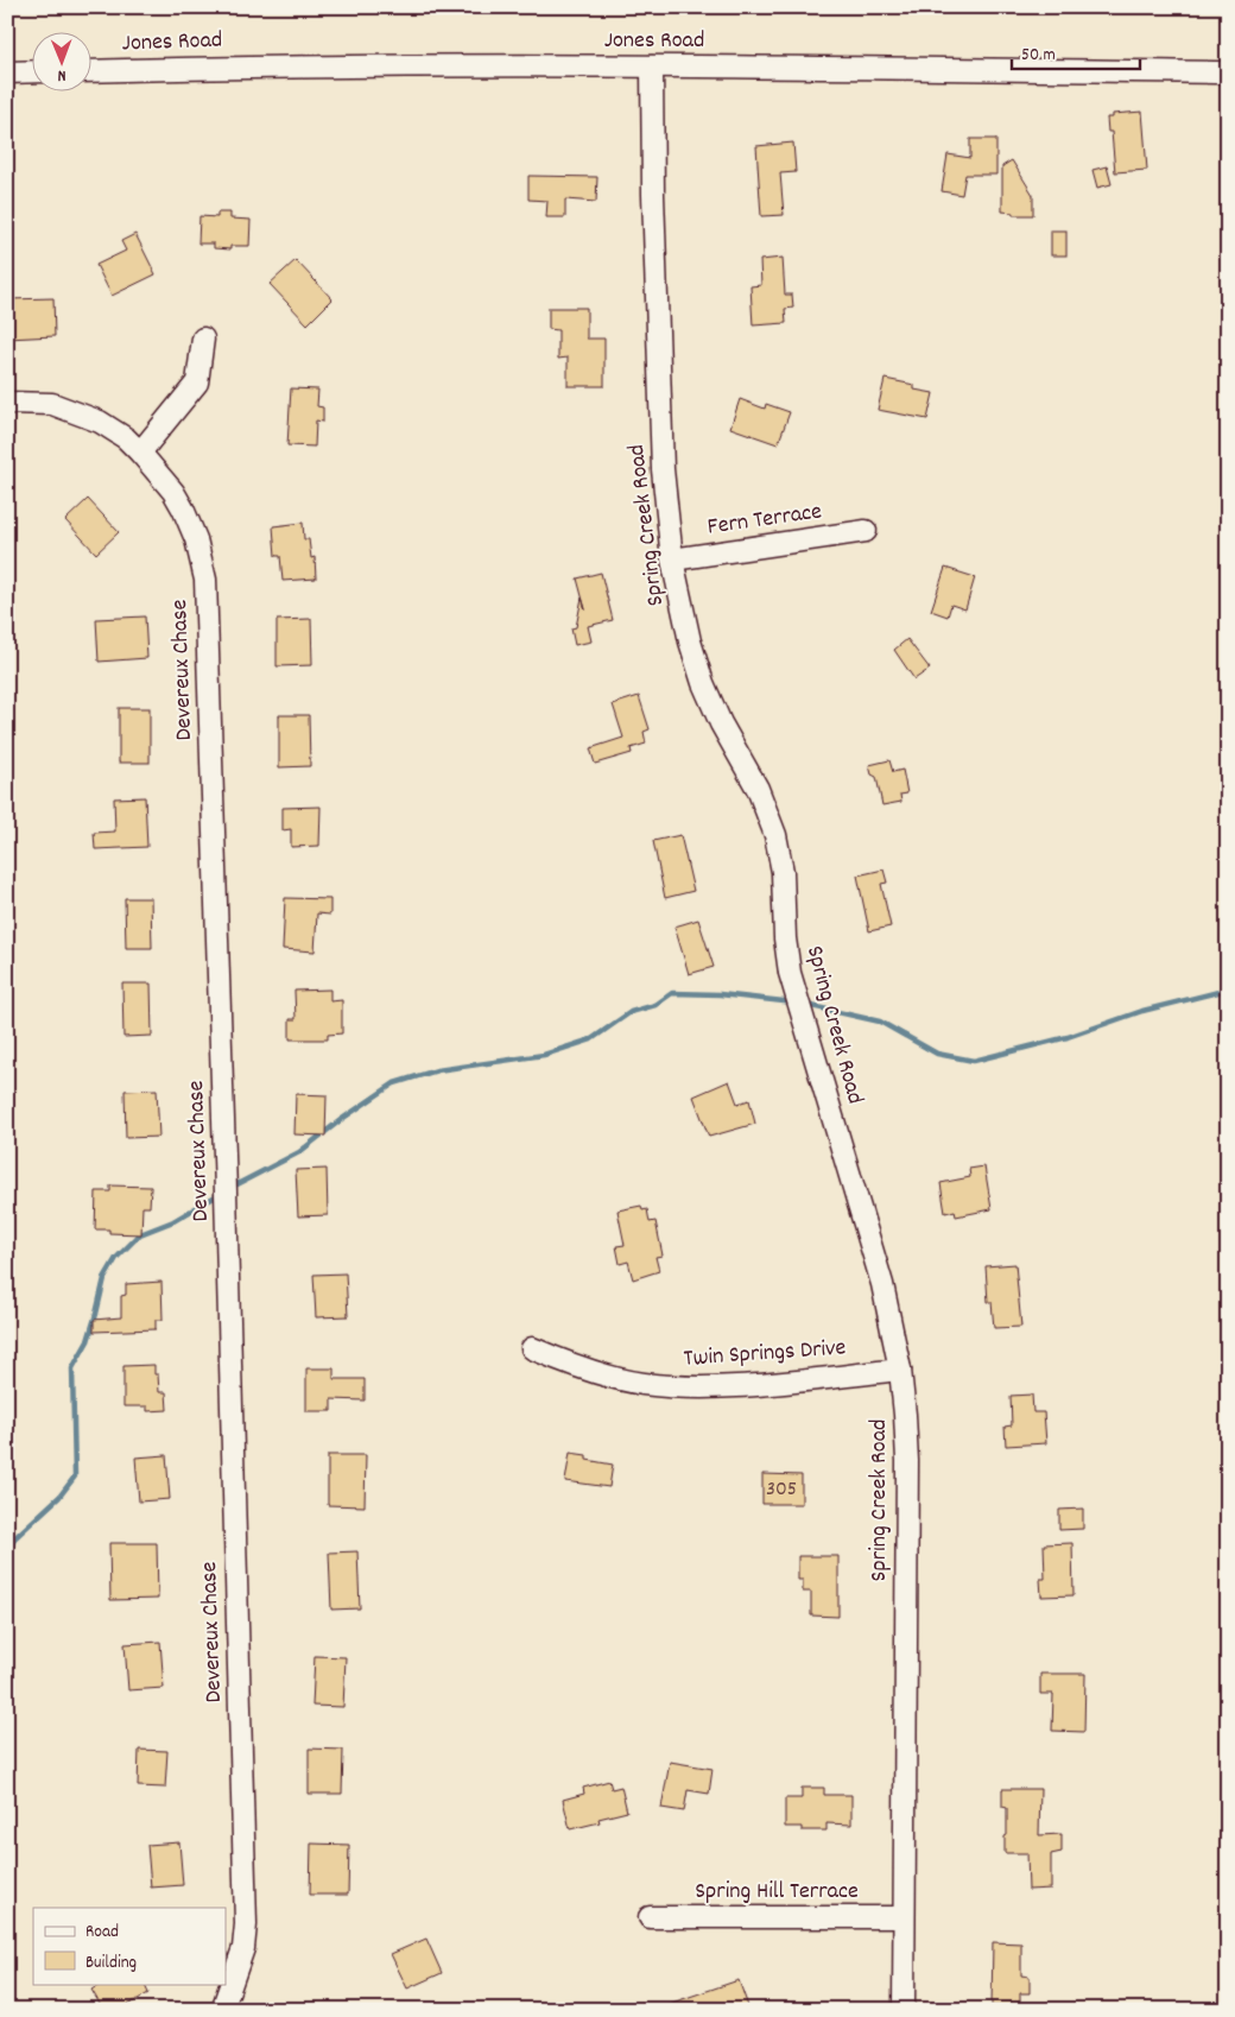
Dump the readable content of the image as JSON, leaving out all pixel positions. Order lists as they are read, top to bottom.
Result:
{
  "streets": {
    "street": [
      "Jones Road",
      "Fern Terrace",
      "Spring Creek Road",
      "Devereux Chase",
      "Twin Springs Drive",
      "Spring Hill Terrace"
    ]
  },
  "crossings": [
    ["Jones Road", "Spring Creek Road"],
    ["Fern Terrace", "Spring Creek Road"],
    ["Spring Creek Road", "Twin Springs Drive"],
    ["Spring Creek Road", "Spring Hill Terrace"]
  ],
  "house_numbers": ["305"],
  "legend": ["Road", "Building"],
  "scale_bar": "50 m",
  "north": "bottom"
}
